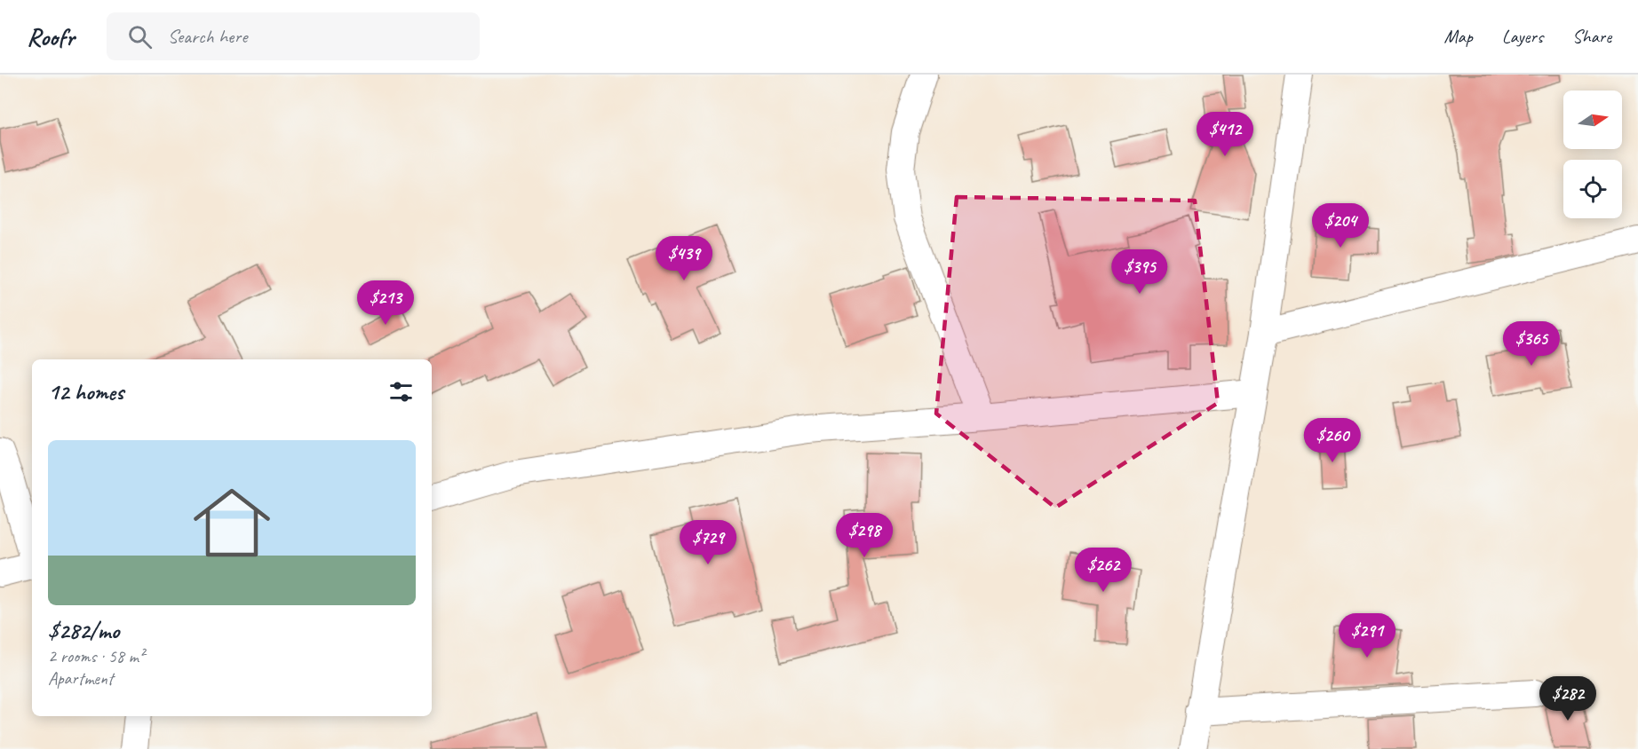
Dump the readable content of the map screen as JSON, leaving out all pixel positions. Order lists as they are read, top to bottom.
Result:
{
  "north": "right",
  "page": {
    "header": "Roofr",
    "search": "Search here",
    "nav": ["Map", "Layers", "Share"],
    "price": [
      "$412",
      "$204",
      "$439",
      "$395",
      "$213",
      "$365",
      "$260",
      "$298",
      "$729",
      "$262",
      "$291",
      "$282"
    ],
    "heading": "12 homes",
    "list": [
      {
        "name": "$282/mo",
        "note": "2 rooms · 58 m² · Apartment"
      }
    ]
  }
}
